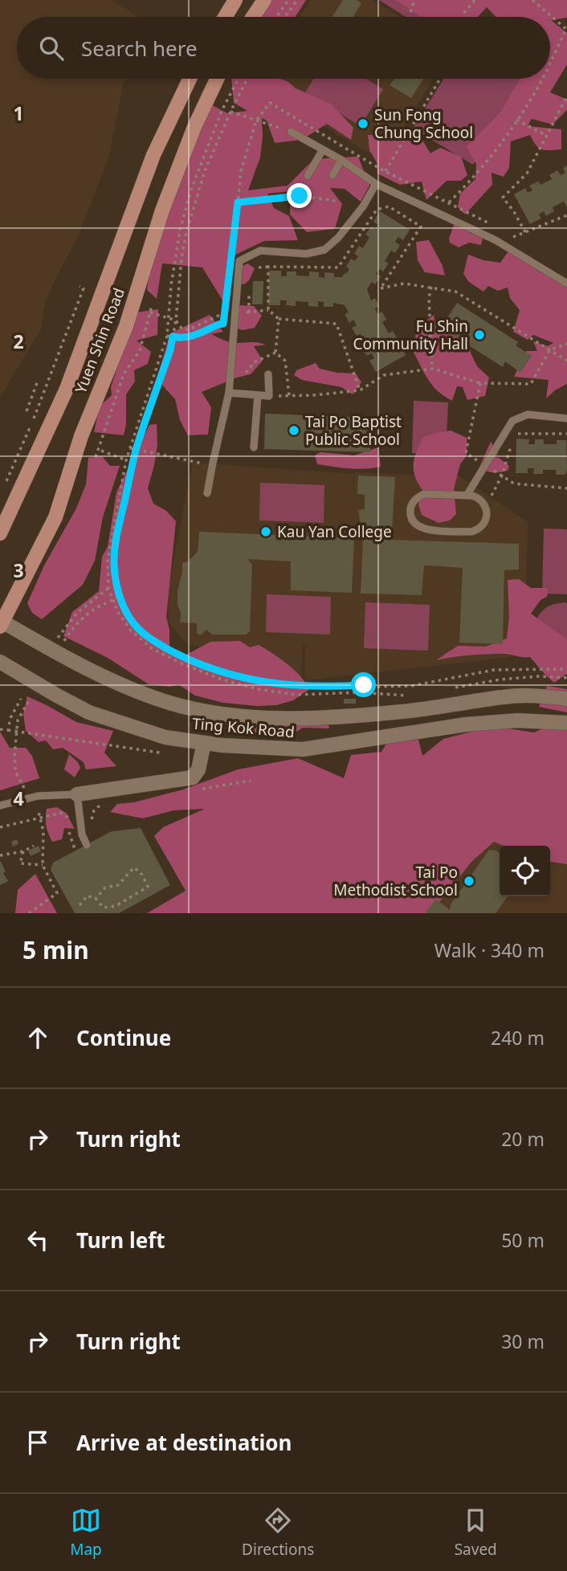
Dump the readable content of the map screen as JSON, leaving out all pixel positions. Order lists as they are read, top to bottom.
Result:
{
  "streets": {
    "main road": ["Yuen Shin Road", "Ting Kok Road"]
  },
  "crossings": [
    ["Yuen Shin Road", "Ting Kok Road"]
  ],
  "places": [
    "Sun Fong Chung School",
    "Fu Shin Community Hall",
    "Tai Po Baptist Public School",
    "Kau Yan College",
    "Tai Po Methodist School"
  ],
  "page": {
    "search": "Search here",
    "heading": ["5 min", "Walk · 340 m"],
    "list": [
      ["Continue", "240 m"],
      ["Turn right", "20 m"],
      ["Turn left", "50 m"],
      ["Turn right", "30 m"],
      "Arrive at destination"
    ],
    "nav": ["Map", "Directions", "Saved"]
  },
  "grid": {
    "rows": [
      "1",
      "2",
      "3",
      "4"
    ]
  }
}
